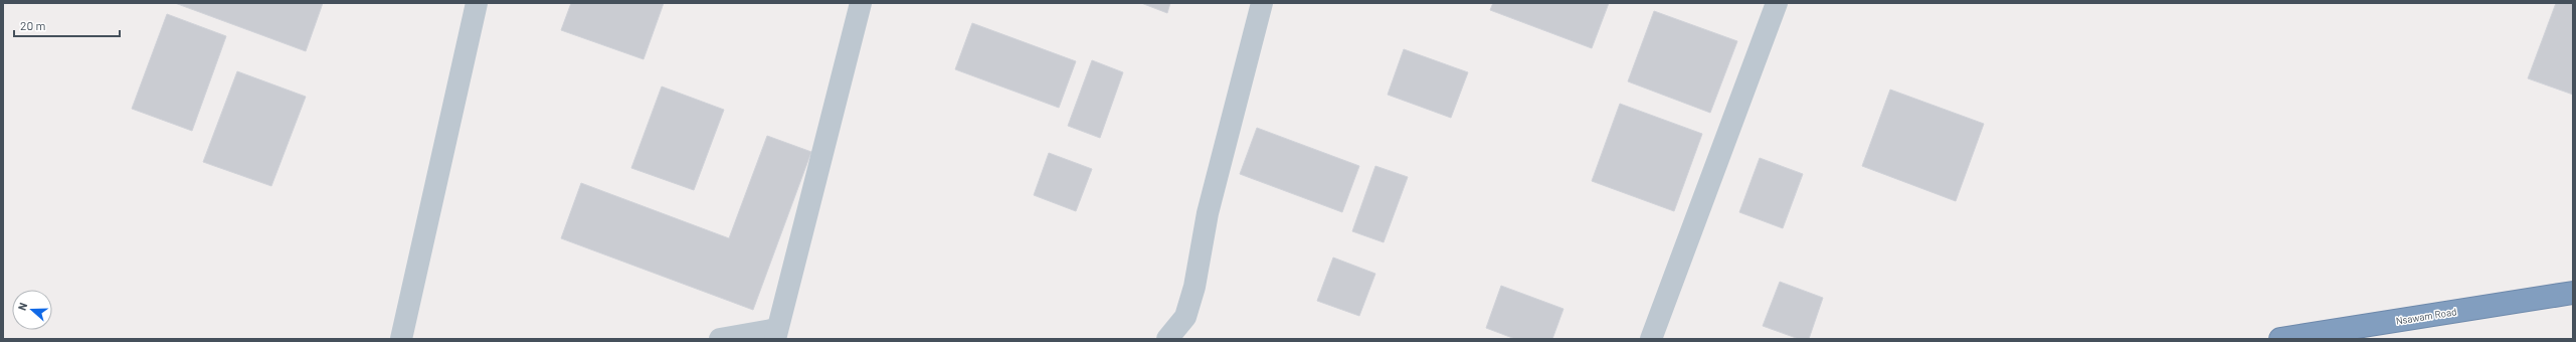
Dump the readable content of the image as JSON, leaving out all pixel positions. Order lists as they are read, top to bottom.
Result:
{
  "streets": {
    "highway": ["Nsawam Road"]
  },
  "scale_bar": "20 m",
  "north": "left"
}
